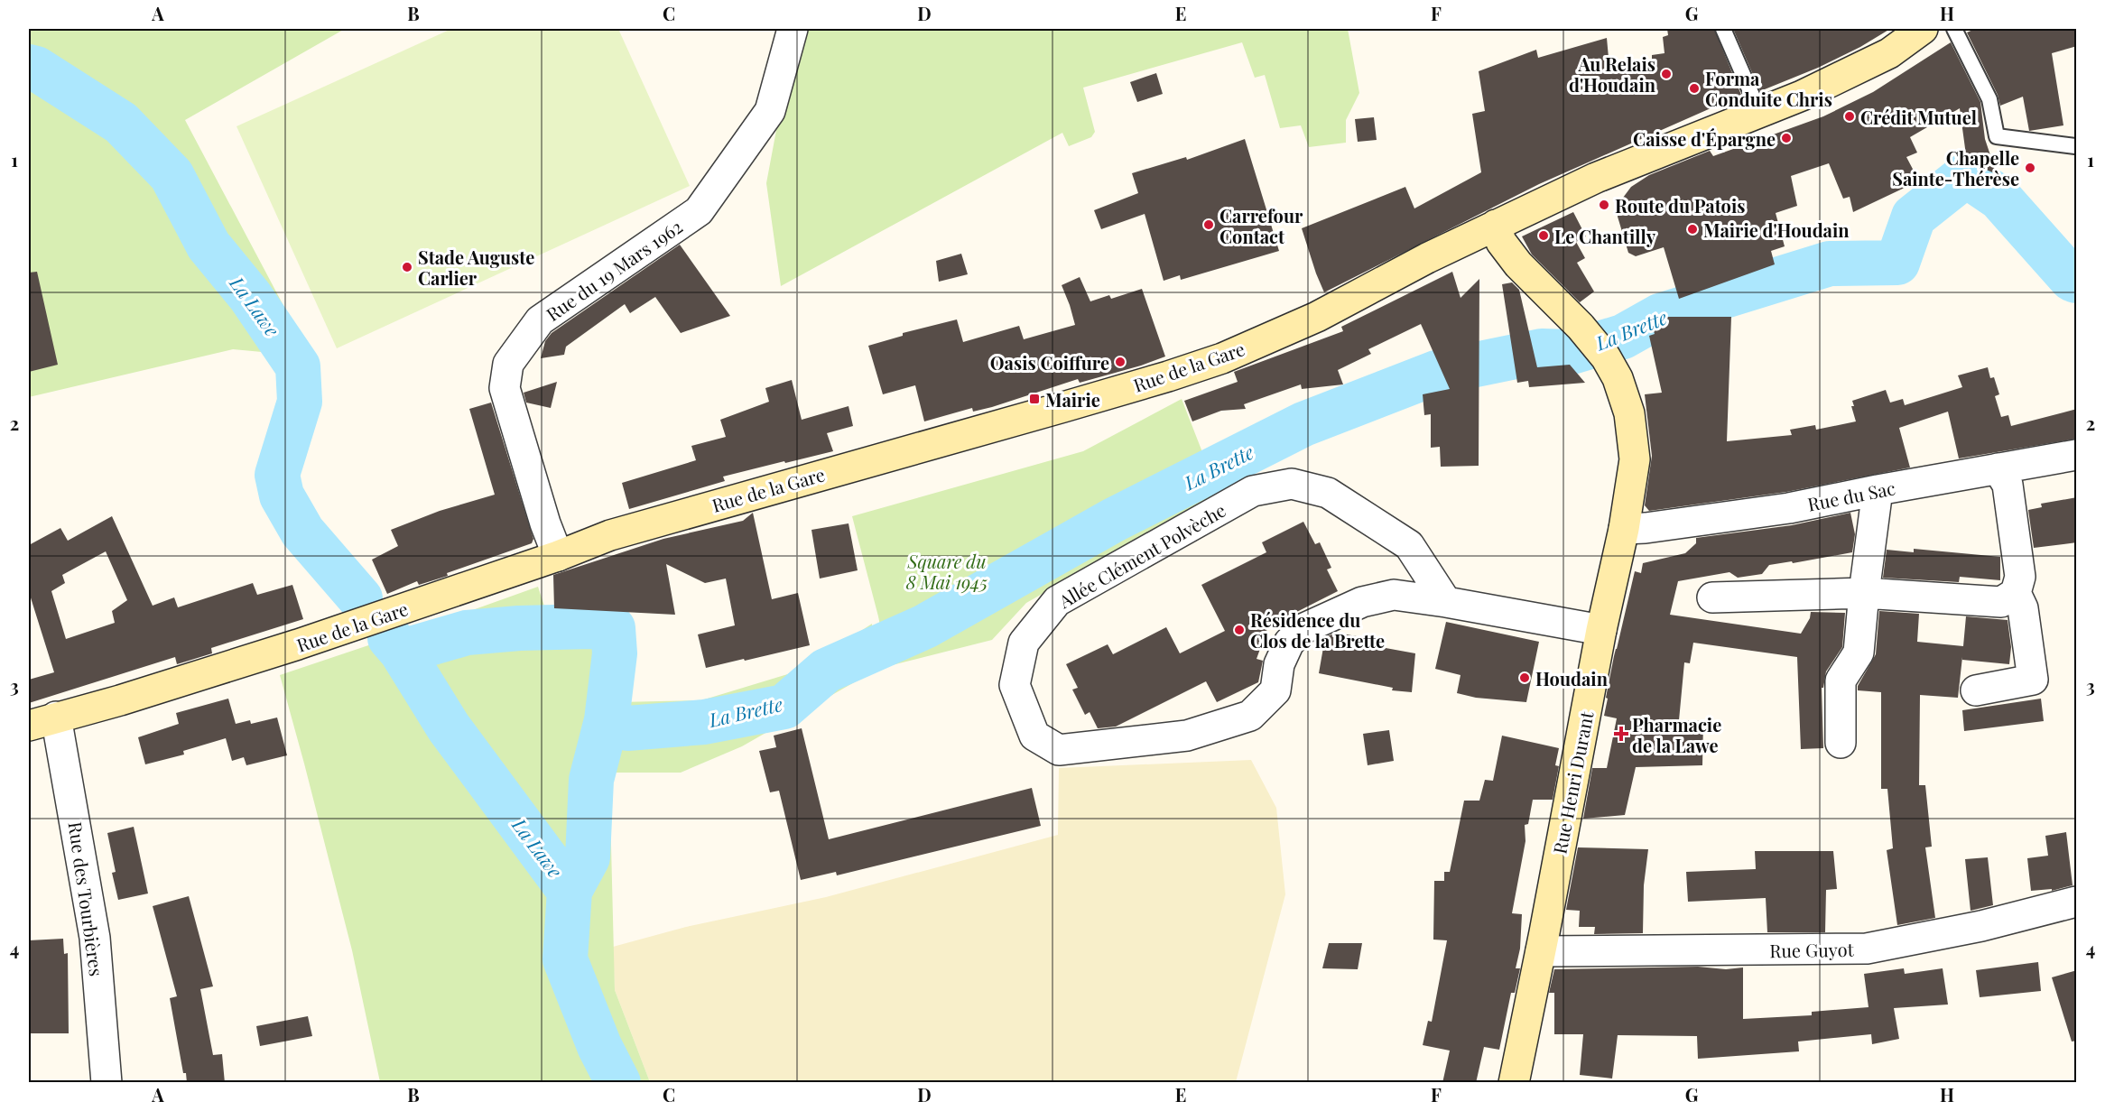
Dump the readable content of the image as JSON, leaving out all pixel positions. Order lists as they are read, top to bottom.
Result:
{
  "streets": {
    "main road": ["Rue de la Gare", "Rue Henri Durant"],
    "street": [
      "Rue du 19 Mars 1962",
      "Rue du Sac",
      "Allée Clément Polvèche",
      "Rue des Tourbières",
      "Rue Guyot"
    ]
  },
  "crossings": [
    ["Rue du 19 Mars 1962", "Rue de la Gare"],
    ["Rue de la Gare", "Rue Henri Durant"],
    ["Rue de la Gare", "Rue des Tourbières"],
    ["Rue du Sac", "Rue Henri Durant"],
    ["Allée Clément Polvèche", "Rue Henri Durant"],
    ["Rue Henri Durant", "Rue Guyot"]
  ],
  "water": ["La Lawe", "La Brette"],
  "parks": ["Square du 8 Mai 1945"],
  "places": {
    "other": [
      "Au Relais d'Houdain",
      "Forma Conduite Chris",
      "Crédit Mutuel",
      "Caisse d'Épargne",
      "Chapelle Sainte-Thérèse",
      "Route du Patois",
      "Carrefour Contact",
      "Mairie d'Houdain",
      "Le Chantilly",
      "Stade Auguste Carlier",
      "Oasis Coiffure",
      "Résidence du Clos de la Brette",
      "Houdain"
    ],
    "transit": ["Mairie"],
    "health": ["Pharmacie de la Lawe"]
  },
  "grid": {
    "columns": [
      "A",
      "B",
      "C",
      "D",
      "E",
      "F",
      "G",
      "H"
    ],
    "rows": [
      "1",
      "2",
      "3",
      "4"
    ]
  }
}
